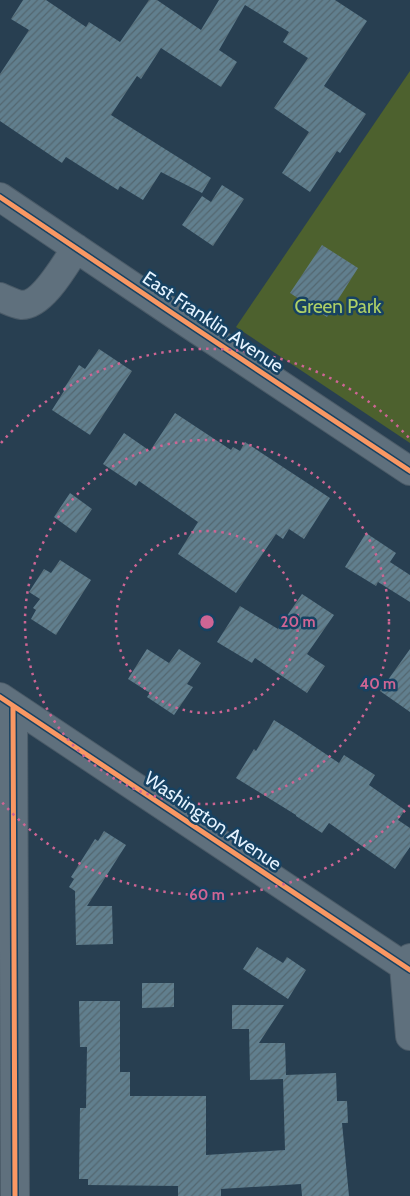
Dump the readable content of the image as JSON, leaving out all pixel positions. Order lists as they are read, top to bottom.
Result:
{
  "streets": {
    "street": ["East Franklin Avenue", "Washington Avenue"]
  },
  "parks": ["Green Park"],
  "rings": ["20 m", "40 m", "60 m"]
}
